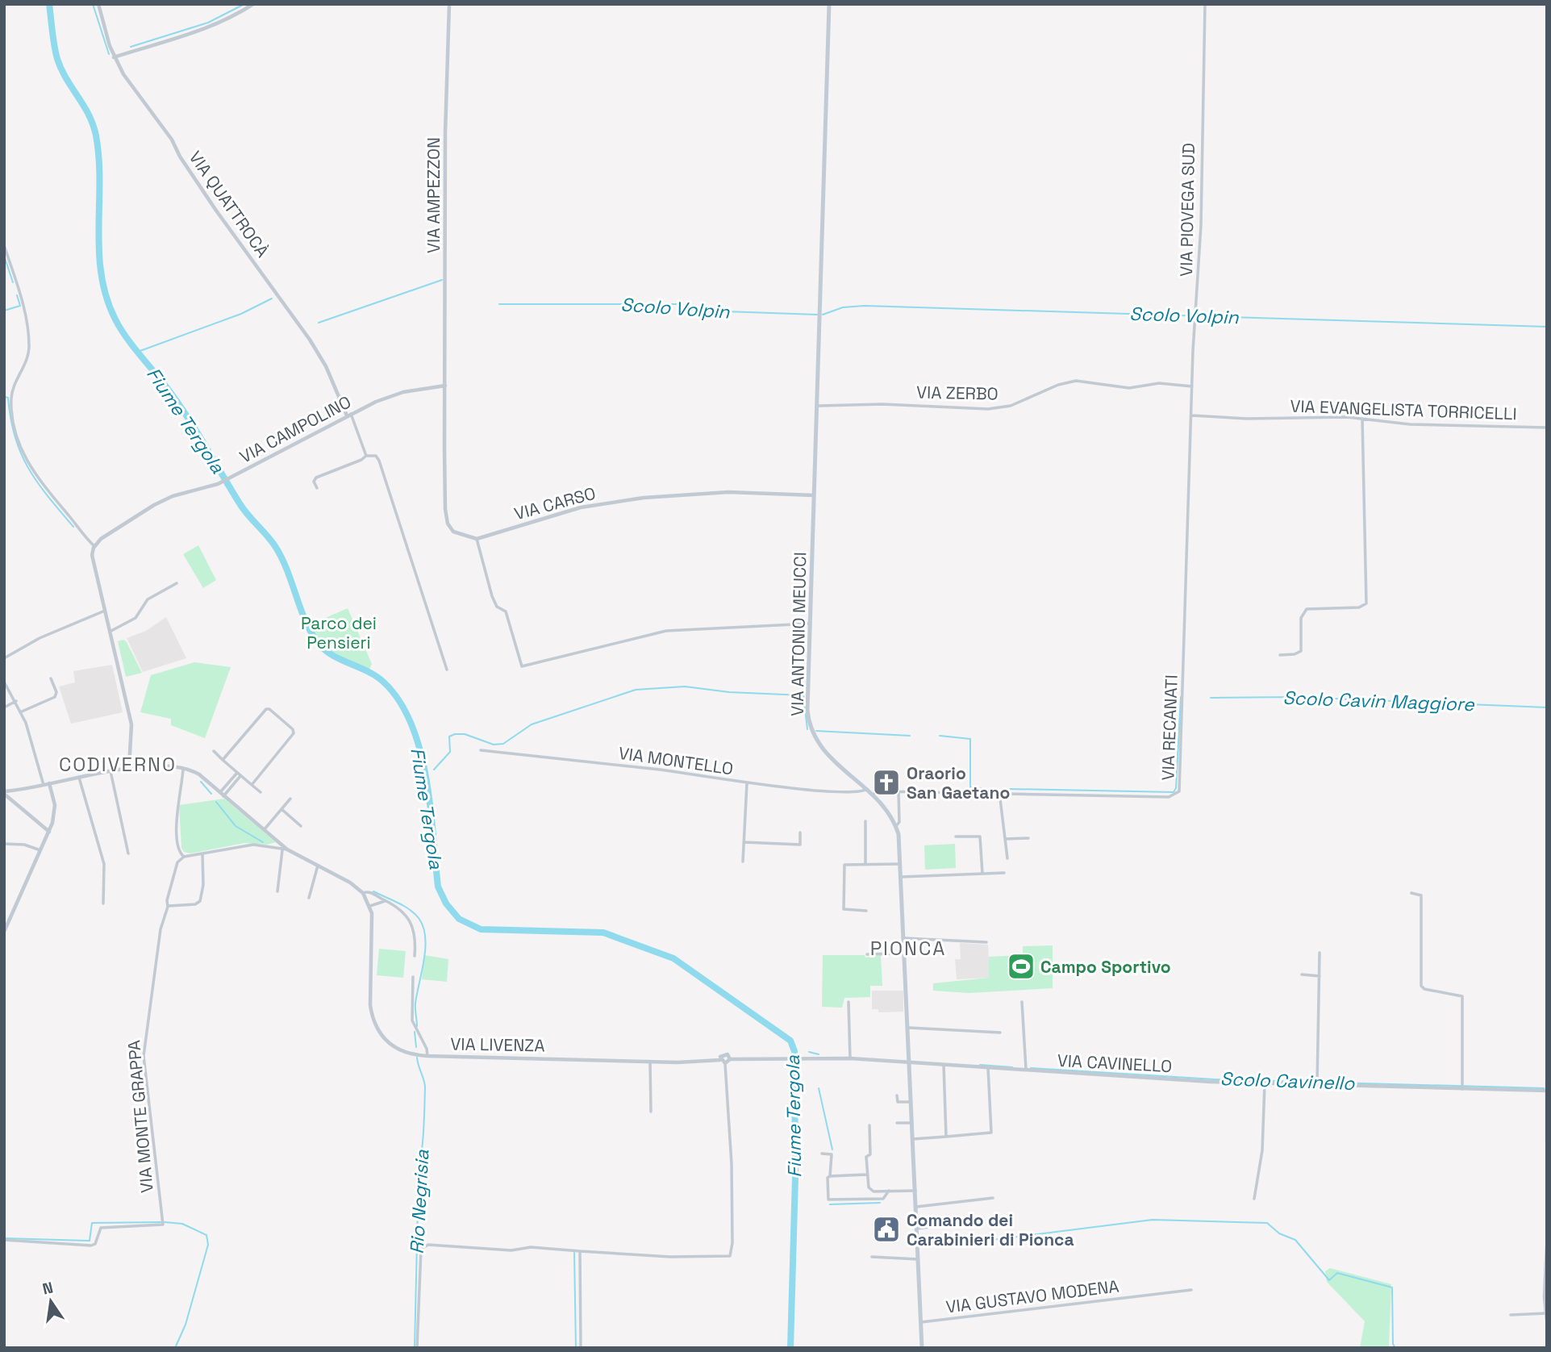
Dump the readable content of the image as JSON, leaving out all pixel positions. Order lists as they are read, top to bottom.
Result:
{
  "streets": {
    "main road": ["VIA ANTONIO MEUCCI"],
    "street": [
      "VIA AMPEZZON",
      "VIA QUATTROCÀ",
      "VIA PIOVEGA SUD",
      "VIA ZERBO",
      "VIA EVANGELISTA TORRICELLI",
      "VIA CAMPOLINO",
      "VIA CARSO",
      "VIA RECANATI",
      "VIA MONTELLO",
      "VIA LIVENZA",
      "VIA CAVINELLO",
      "VIA MONTE GRAPPA",
      "VIA GUSTAVO MODENA"
    ]
  },
  "crossings": [
    ["VIA AMPEZZON", "VIA CAMPOLINO"],
    ["VIA QUATTROCÀ", "VIA CAMPOLINO"],
    ["VIA PIOVEGA SUD", "VIA ZERBO"],
    ["VIA PIOVEGA SUD", "VIA EVANGELISTA TORRICELLI"],
    ["VIA PIOVEGA SUD", "VIA RECANATI"],
    ["VIA ZERBO", "VIA ANTONIO MEUCCI"],
    ["VIA EVANGELISTA TORRICELLI", "VIA RECANATI"],
    ["VIA CARSO", "VIA ANTONIO MEUCCI"],
    ["VIA ANTONIO MEUCCI", "VIA RECANATI"],
    ["VIA ANTONIO MEUCCI", "VIA MONTELLO"],
    ["VIA ANTONIO MEUCCI", "VIA LIVENZA"],
    ["VIA ANTONIO MEUCCI", "VIA CAVINELLO"],
    ["VIA ANTONIO MEUCCI", "VIA GUSTAVO MODENA"],
    ["VIA LIVENZA", "VIA CAVINELLO"]
  ],
  "districts": ["CODIVERNO", "PIONCA"],
  "water": [
    "Scolo Volpin",
    "Fiume Tergola",
    "Scolo Cavin Maggiore",
    "Scolo Cavinello",
    "Rio Negrisia"
  ],
  "parks": ["Parco dei Pensieri"],
  "places": {
    "church": ["Oraorio San Gaetano"],
    "sports": ["Campo Sportivo"],
    "public building": ["Comando dei Carabinieri di Pionca"]
  },
  "north": "top"
}
